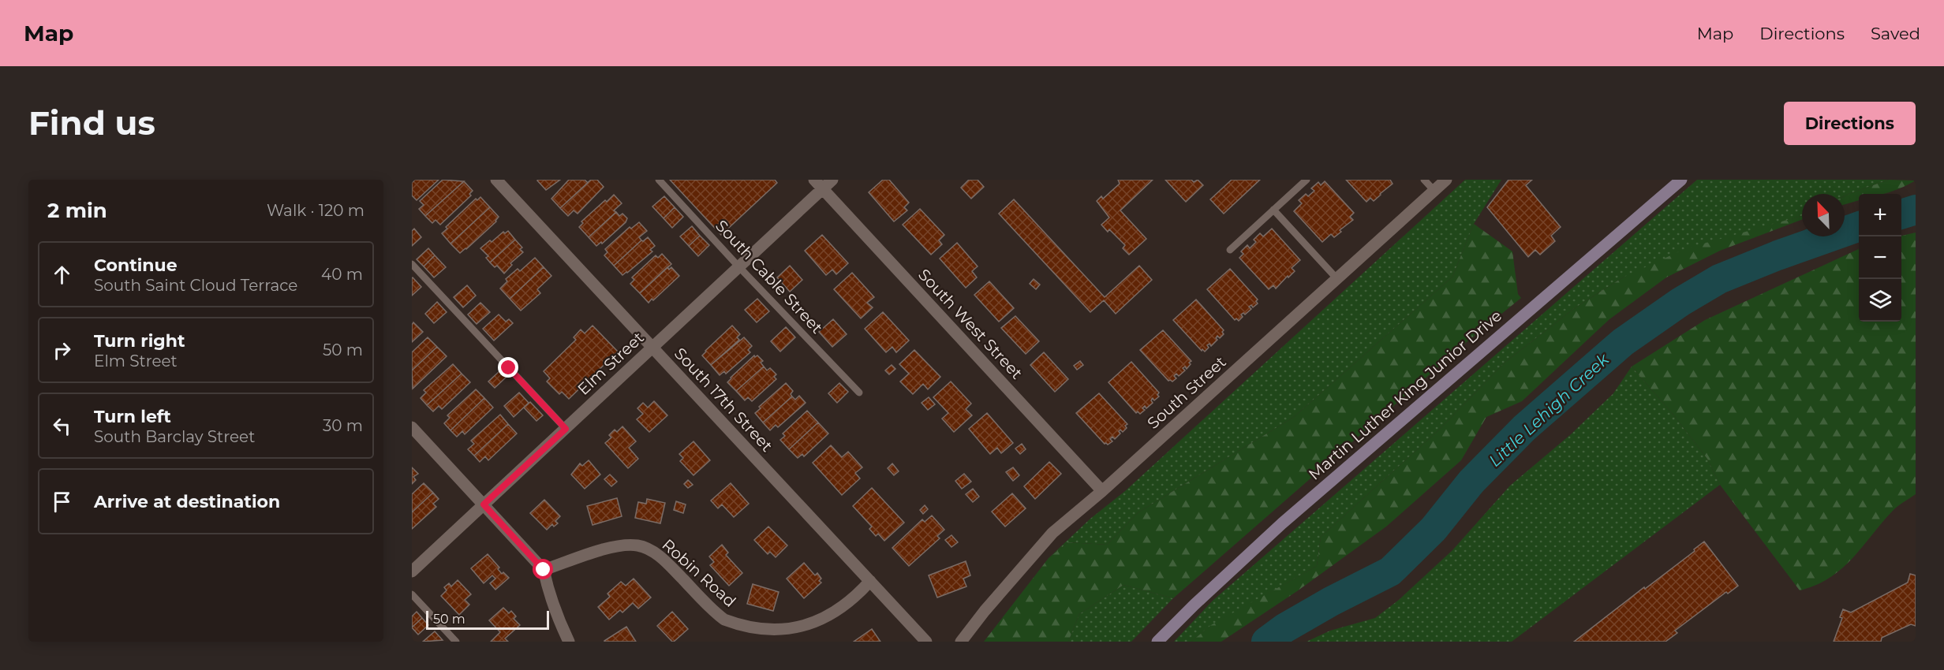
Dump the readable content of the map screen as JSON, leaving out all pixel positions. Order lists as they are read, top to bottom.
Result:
{
  "streets": {
    "main road": ["Martin Luther King Junior Drive"],
    "street": [
      "South West Street",
      "Elm Street",
      "South Street",
      "South 17th Street",
      "Robin Road"
    ],
    "lane": ["South Cable Street"]
  },
  "crossings": [
    ["South Cable Street", "Elm Street"],
    ["South West Street", "Elm Street"],
    ["South West Street", "South Street"],
    ["Elm Street", "South 17th Street"],
    ["South 17th Street", "Robin Road"]
  ],
  "water": ["Little Lehigh Creek"],
  "scale_bar": "50 m",
  "north": "top left",
  "page": {
    "header": "Map",
    "nav": ["Map", "Directions", "Saved"],
    "buttons": "Directions",
    "title": "Find us",
    "heading": ["2 min", "Walk · 120 m"],
    "map_buttons": ["+", "−"],
    "list": [
      ["Continue", "South Saint Cloud Terrace", "40 m"],
      ["Turn right", "Elm Street", "50 m"],
      ["Turn left", "South Barclay Street", "30 m"],
      "Arrive at destination"
    ],
    "scale": "50 m"
  }
}
